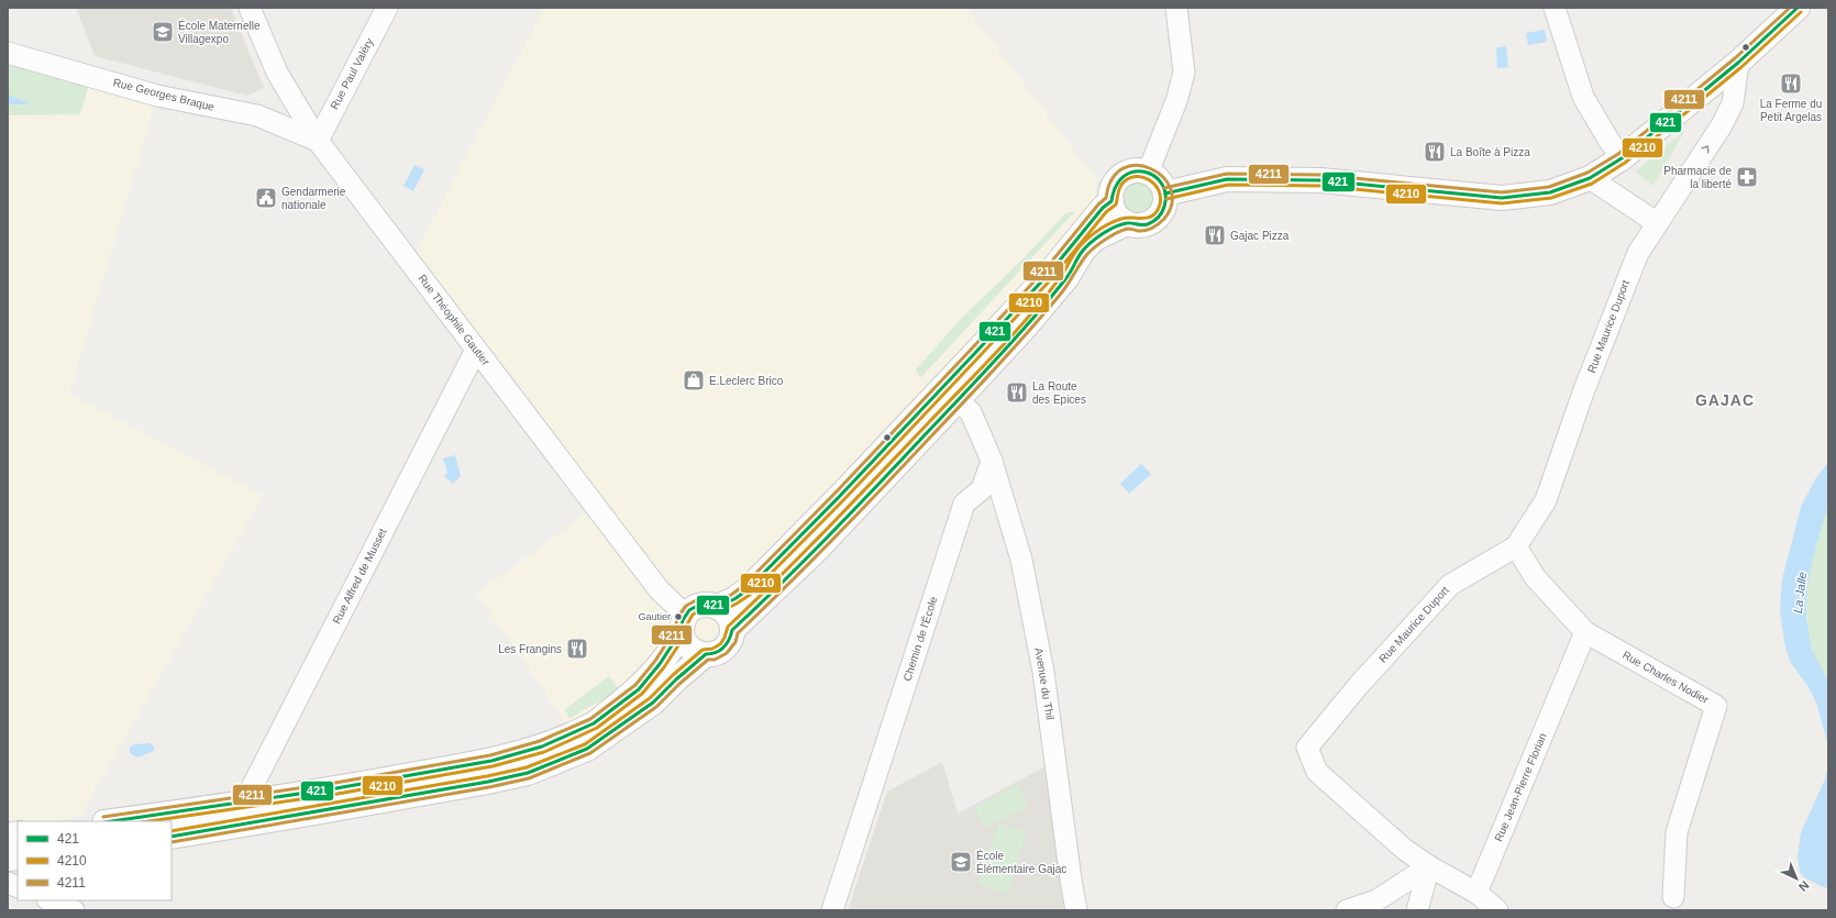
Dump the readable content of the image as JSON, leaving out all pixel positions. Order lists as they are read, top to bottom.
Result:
{
  "streets": {
    "street": [
      "Rue Paul Valéry",
      "Rue Georges Braque",
      "Rue Théophile Gautier",
      "Rue Maurice Duport",
      "Rue Alfred de Musset",
      "Chemin de l'École",
      "Rue Charles Nodier",
      "Avenue du Thil",
      "Rue Jean-Pierre Florian"
    ]
  },
  "crossings": [
    ["Rue Paul Valéry", "Rue Georges Braque"],
    ["Rue Paul Valéry", "Rue Théophile Gautier"],
    ["Rue Georges Braque", "Rue Théophile Gautier"],
    ["Rue Théophile Gautier", "Rue Alfred de Musset"],
    ["Rue Maurice Duport", "Rue Charles Nodier"],
    ["Chemin de l'École", "Avenue du Thil"],
    ["Rue Charles Nodier", "Rue Jean-Pierre Florian"]
  ],
  "districts": ["GAJAC"],
  "water": ["La Jalle"],
  "places": {
    "school or university": ["École Maternelle Villagexpo", "École Élémentaire Gajac"],
    "restaurant": [
      "La Ferme du Petit Argelas",
      "La Boîte à Pizza",
      "Gajac Pizza",
      "La Route des Epices",
      "Les Frangins"
    ],
    "pharmacy": ["Pharmacie de la liberté"],
    "public building": ["Gendarmerie nationale"],
    "shop": ["E.Leclerc Brico"],
    "other": ["Gautier"]
  },
  "lines": ["transit line 421", "transit line 4211", "transit line 4210"],
  "legend": ["421", "4210", "4211"],
  "north": "bottom right"
}
